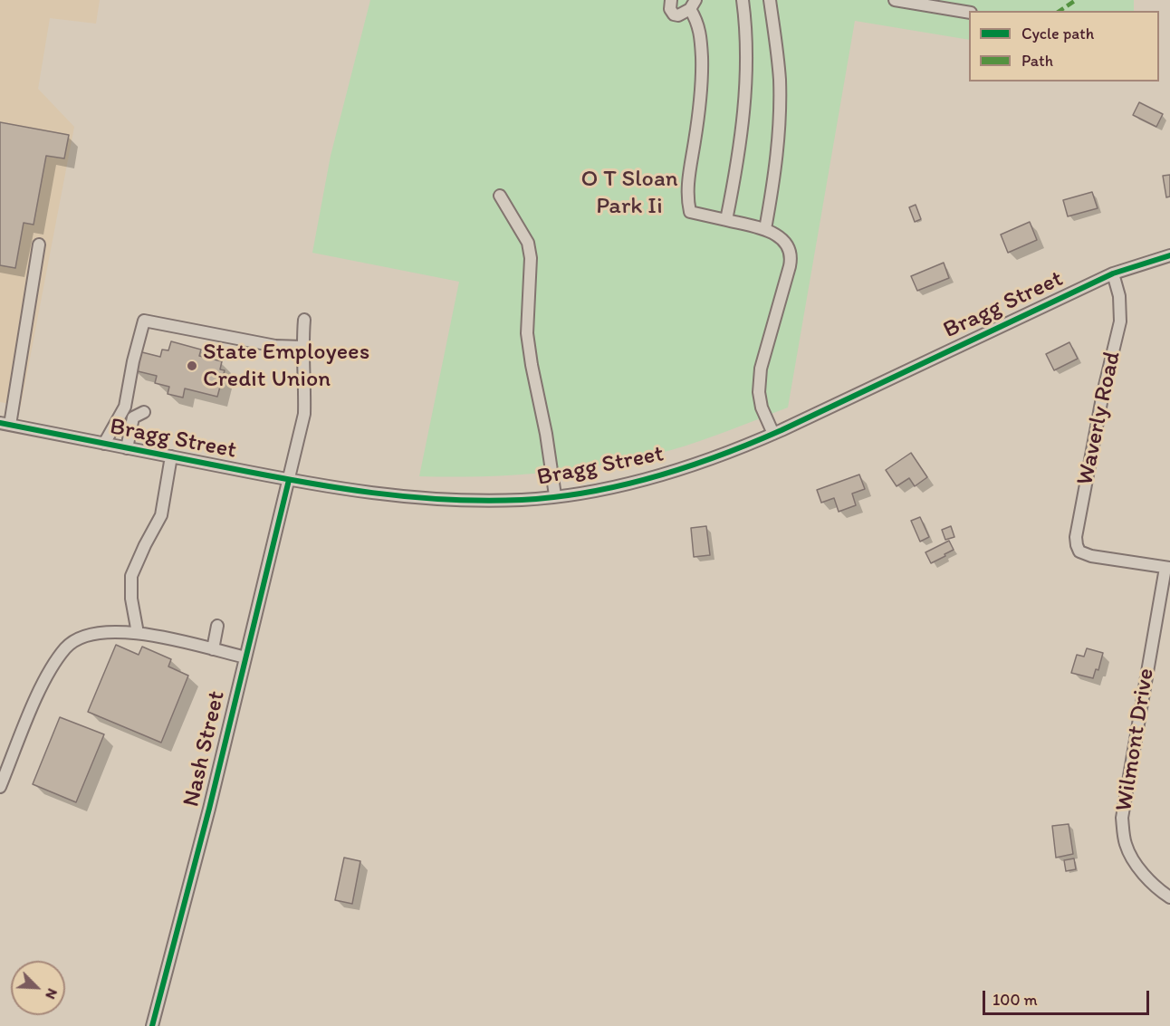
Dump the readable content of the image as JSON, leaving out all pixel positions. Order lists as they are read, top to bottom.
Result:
{
  "streets": {
    "street": [
      "Bragg Street",
      "Waverly Road",
      "Wilmont Drive",
      "Nash Street"
    ]
  },
  "crossings": [
    ["Bragg Street", "Waverly Road"],
    ["Bragg Street", "Nash Street"],
    ["Waverly Road", "Wilmont Drive"]
  ],
  "parks": ["O T Sloan Park Ii"],
  "places": ["State Employees Credit Union"],
  "legend": ["Cycle path", "Path"],
  "scale_bar": "100 m",
  "north": "bottom right"
}
